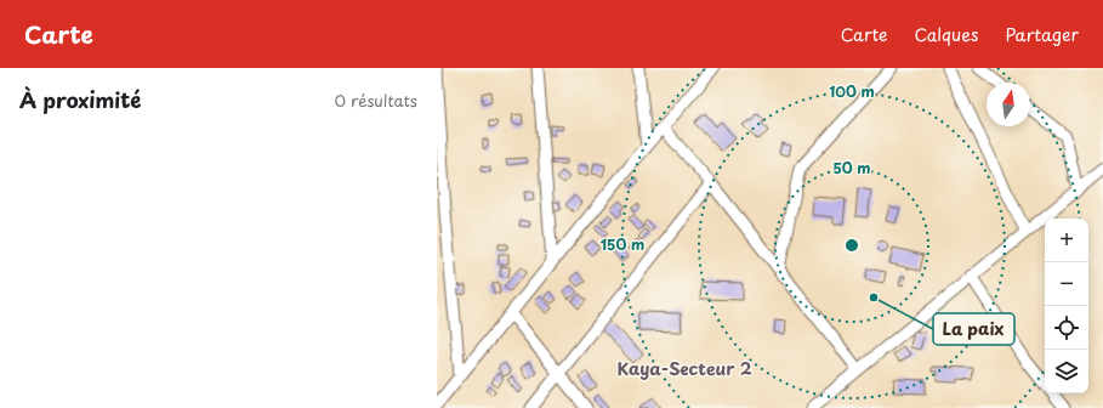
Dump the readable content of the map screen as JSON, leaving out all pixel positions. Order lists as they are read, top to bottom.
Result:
{
  "districts": ["Kaya-Secteur 2"],
  "places": ["La paix"],
  "north": "top",
  "page": {
    "header": "Carte",
    "nav": ["Carte", "Calques", "Partager"],
    "heading": ["À proximité", "0 résultats"],
    "map_buttons": ["+", "−"]
  },
  "rings": ["100 m", "50 m", "150 m"]
}
